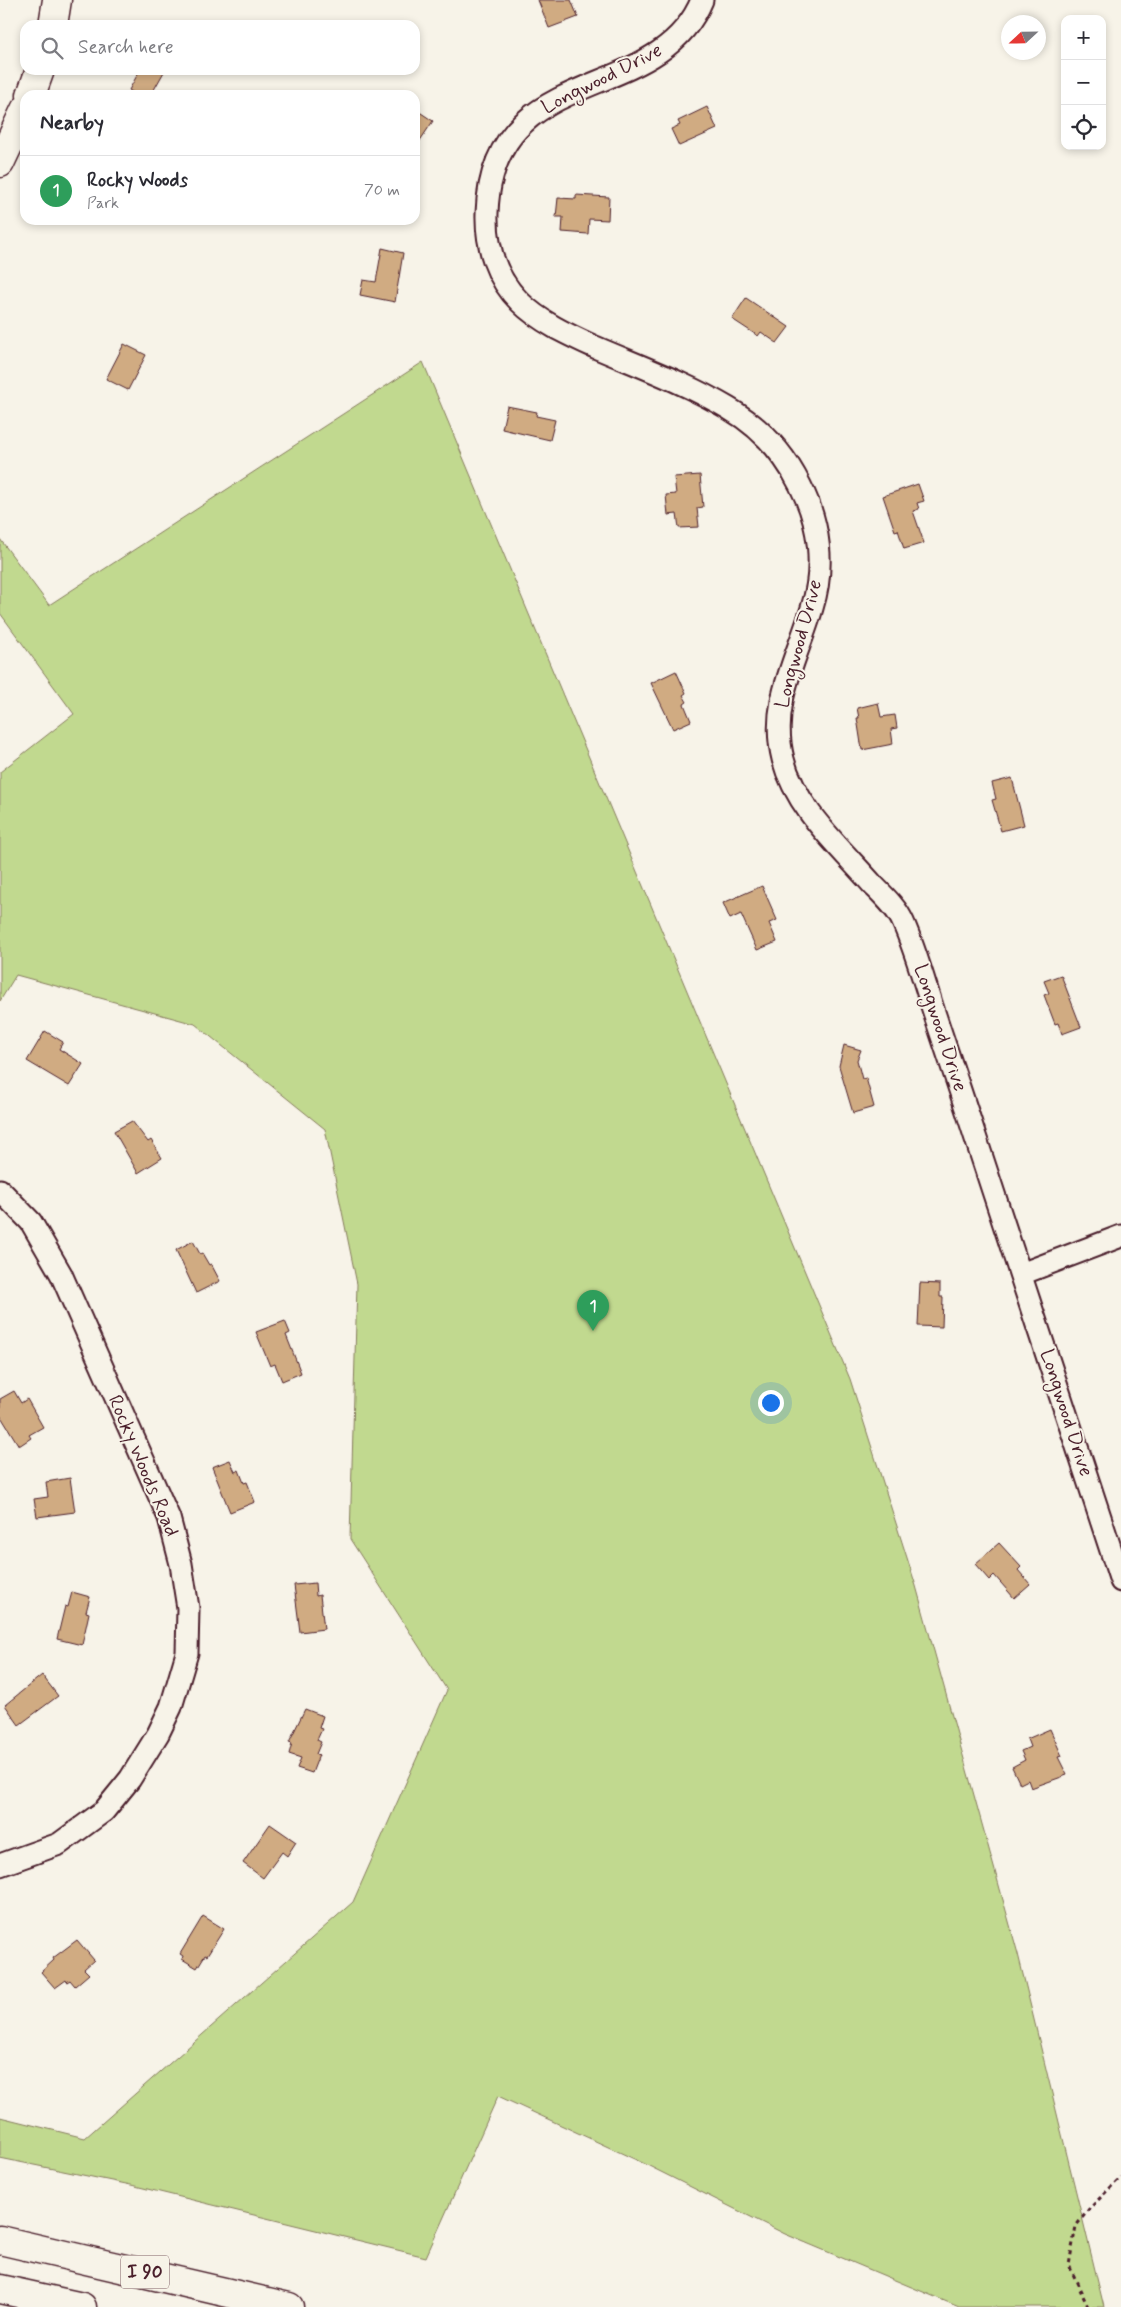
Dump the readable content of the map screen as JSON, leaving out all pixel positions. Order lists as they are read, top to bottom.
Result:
{
  "streets": {
    "main road": ["I 90"],
    "street": ["Longwood Drive", "Rocky Woods Road"]
  },
  "north": "left",
  "page": {
    "map_buttons": ["+", "−"],
    "search": "Search here",
    "heading": "Nearby",
    "list": [
      {
        "mark": "1",
        "name": "Rocky Woods",
        "note": "Park",
        "value": "70 m"
      }
    ],
    "pins": "1"
  }
}
